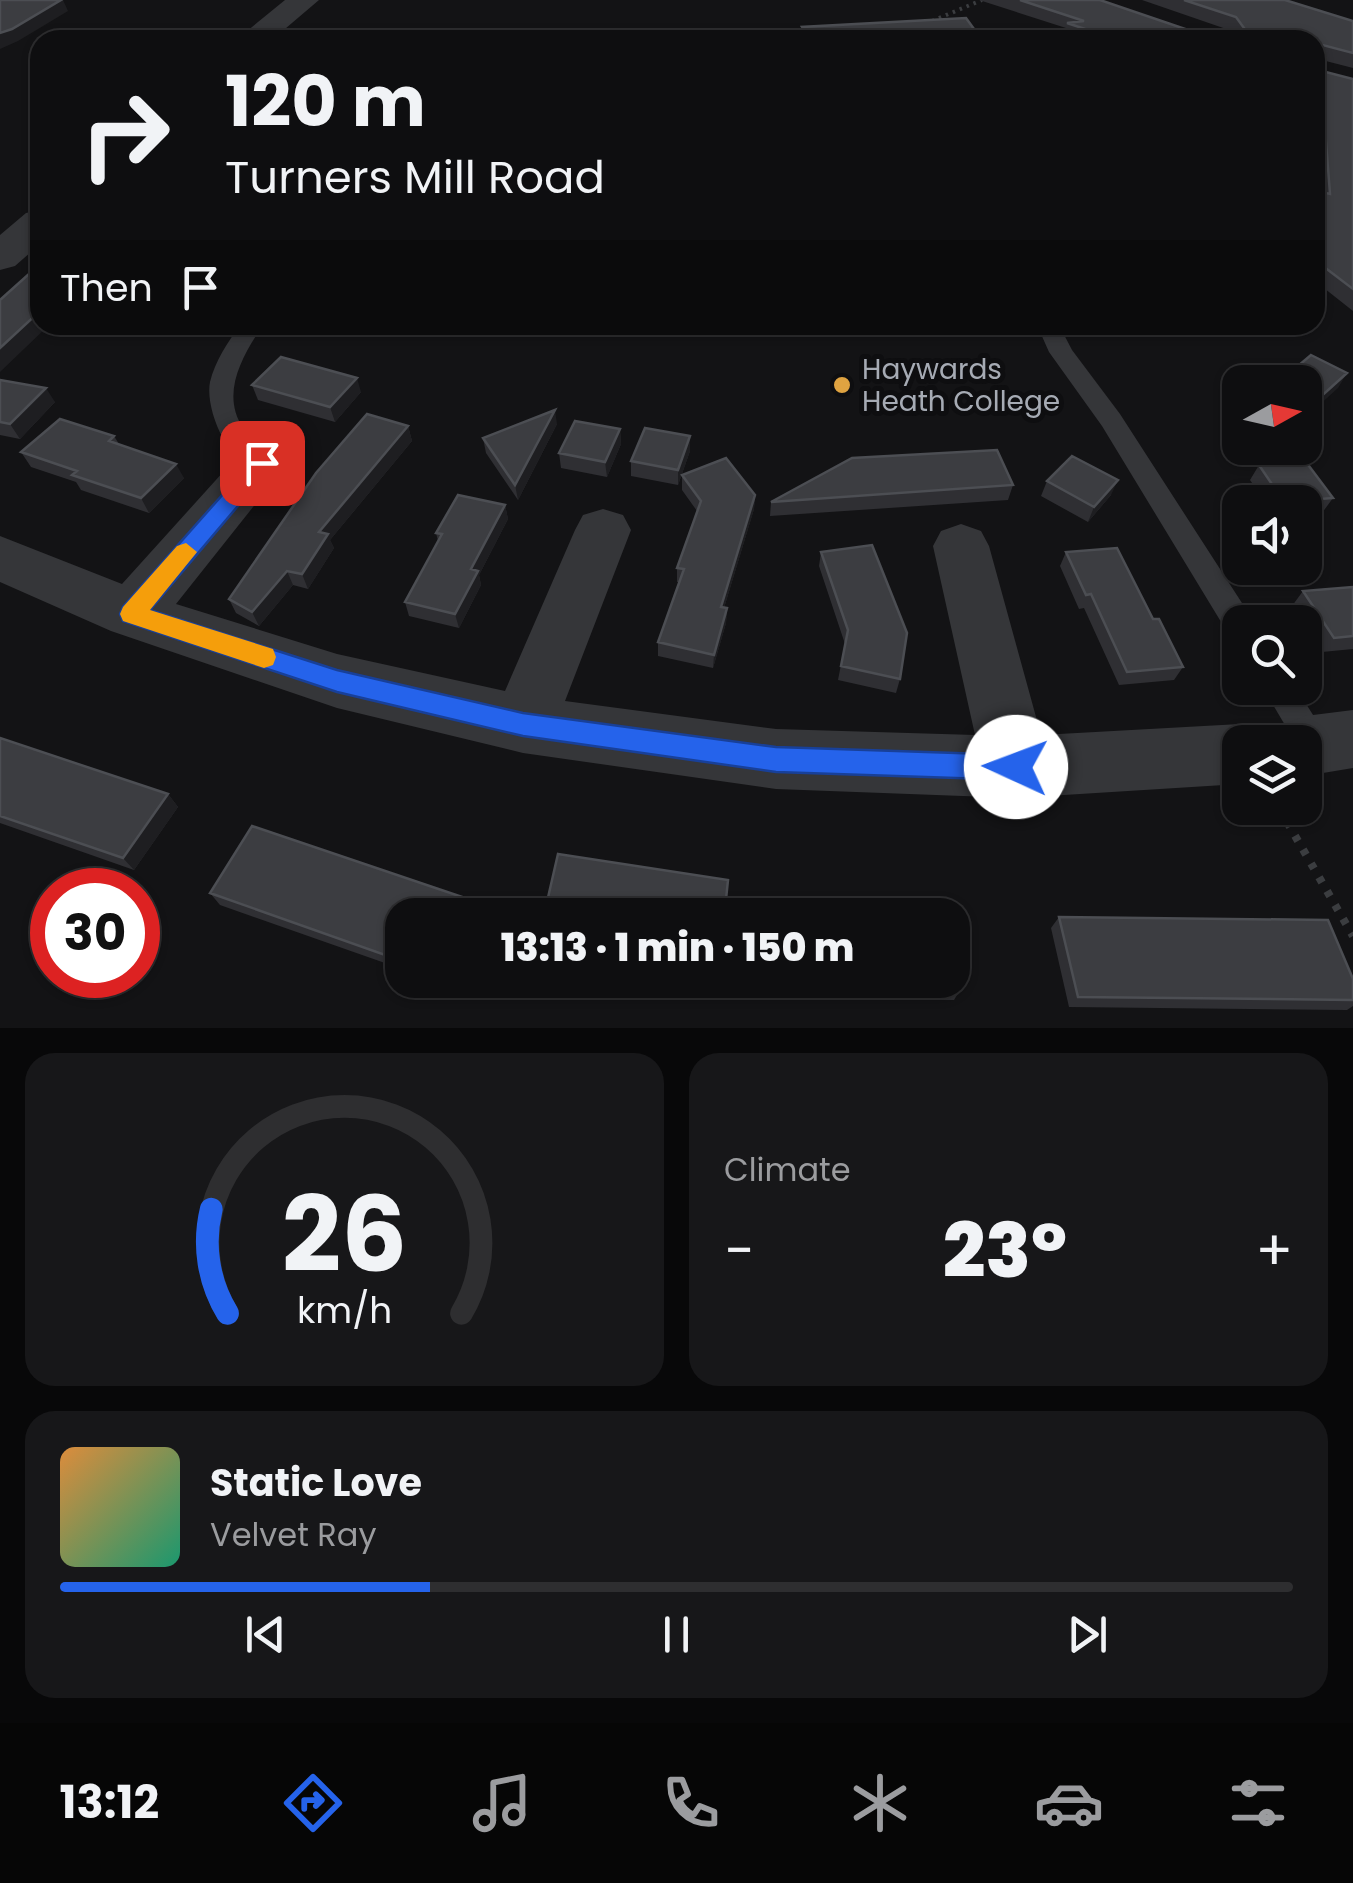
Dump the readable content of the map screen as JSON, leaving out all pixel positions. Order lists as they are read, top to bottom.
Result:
{
  "places": ["Haywards Heath College"],
  "north": "right",
  "page": {
    "turn": ["120 m", "Turners Mill Road"],
    "then": "Then",
    "limit": "30",
    "trip": "13:13 · 1 min · 150 m",
    "tile": "Climate",
    "heat": ["−", "23°", "+"],
    "song": ["Static Love", "Velvet Ray"],
    "tabs": "13:12",
    "gauge": ["26", "km/h"]
  }
}
